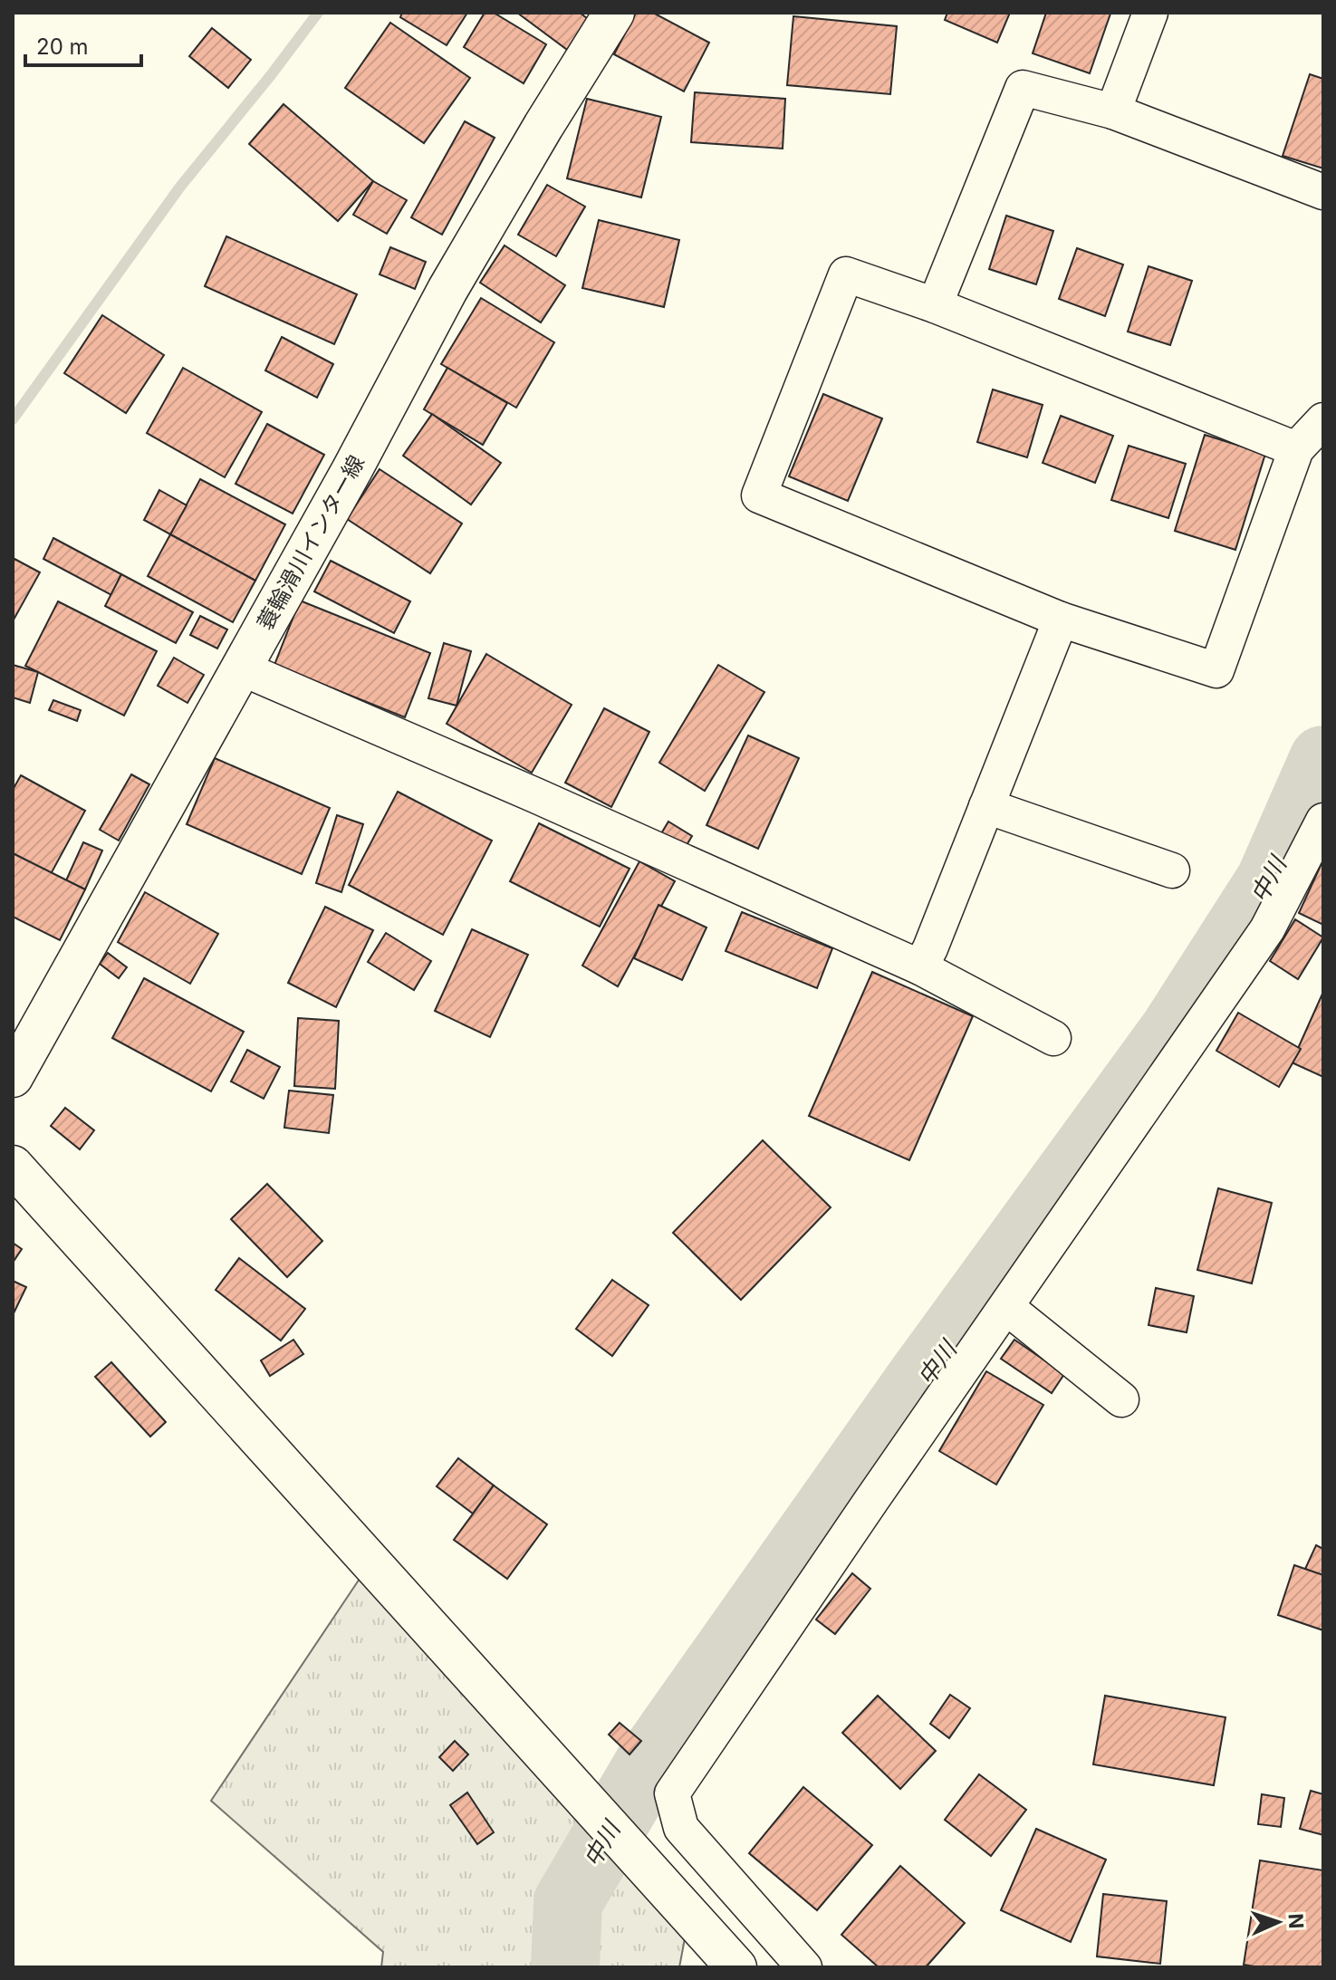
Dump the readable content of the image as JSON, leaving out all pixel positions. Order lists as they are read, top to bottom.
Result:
{
  "streets": {
    "main road": ["蓑輪滑川インター線"]
  },
  "water": ["中川"],
  "scale_bar": "20 m",
  "north": "right"
}
